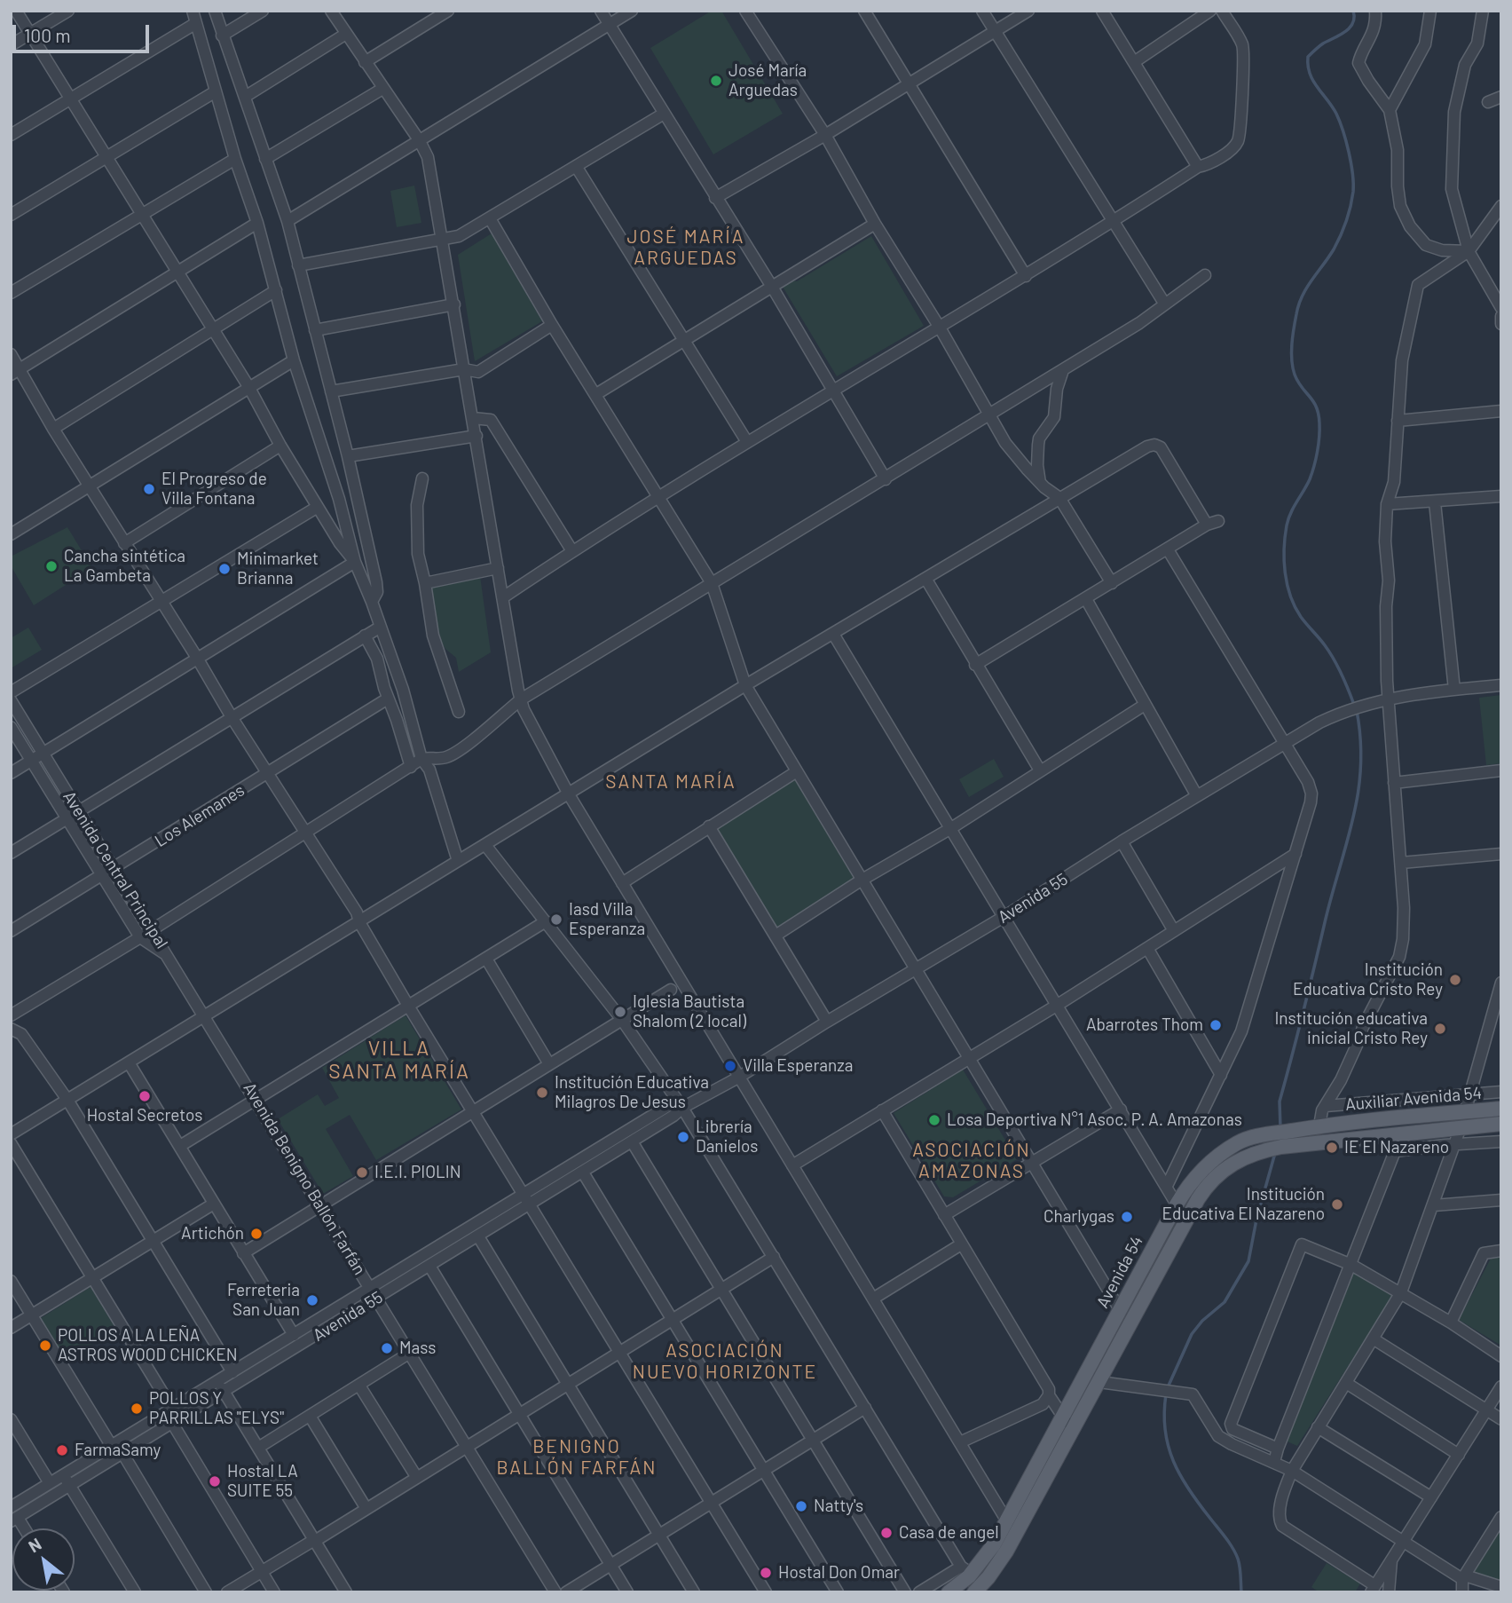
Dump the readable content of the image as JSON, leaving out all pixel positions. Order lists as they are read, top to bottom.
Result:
{
  "streets": {
    "main road": ["Avenida 54"],
    "street": [
      "Los Alemanes",
      "Avenida Central Principal",
      "Avenida 55",
      "Auxiliar Avenida 54",
      "Avenida Benigno Ballón Farfán"
    ]
  },
  "crossings": [
    ["Los Alemanes", "Avenida Central Principal"],
    ["Avenida Central Principal", "Avenida Benigno Ballón Farfán"],
    ["Avenida 55", "Avenida Benigno Ballón Farfán"]
  ],
  "districts": [
    "JOSÉ MARÍA ARGUEDAS",
    "SANTA MARÍA",
    "VILLA SANTA MARÍA",
    "ASOCIACIÓN AMAZONAS",
    "ASOCIACIÓN NUEVO HORIZONTE",
    "BENIGNO BALLÓN FARFÁN"
  ],
  "places": [
    "José María Arguedas",
    "El Progreso de Villa Fontana",
    "Cancha sintética La Gambeta",
    "Minimarket Brianna",
    "Iasd Villa Esperanza",
    "Institución Educativa Cristo Rey",
    "Iglesia Bautista Shalom (2 local)",
    "Abarrotes Thom",
    "Institución educativa inicial Cristo Rey",
    "Villa Esperanza",
    "Institución Educativa Milagros De Jesus",
    "Hostal Secretos",
    "Losa Deportiva N°1 Asoc. P. A. Amazonas",
    "Librería Danielos",
    "IE El Nazareno",
    "I.E.I. PIOLIN",
    "Institución Educativa El Nazareno",
    "Charlygas",
    "Artichón",
    "Ferreteria San Juan",
    "POLLOS A LA LEÑA ASTROS WOOD CHICKEN",
    "Mass",
    "POLLOS Y PARRILLAS \"ELYS\"",
    "FarmaSamy",
    "Hostal LA SUITE 55",
    "Natty's",
    "Casa de angel",
    "Hostal Don Omar"
  ],
  "scale_bar": "100 m",
  "north": "top left"
}
